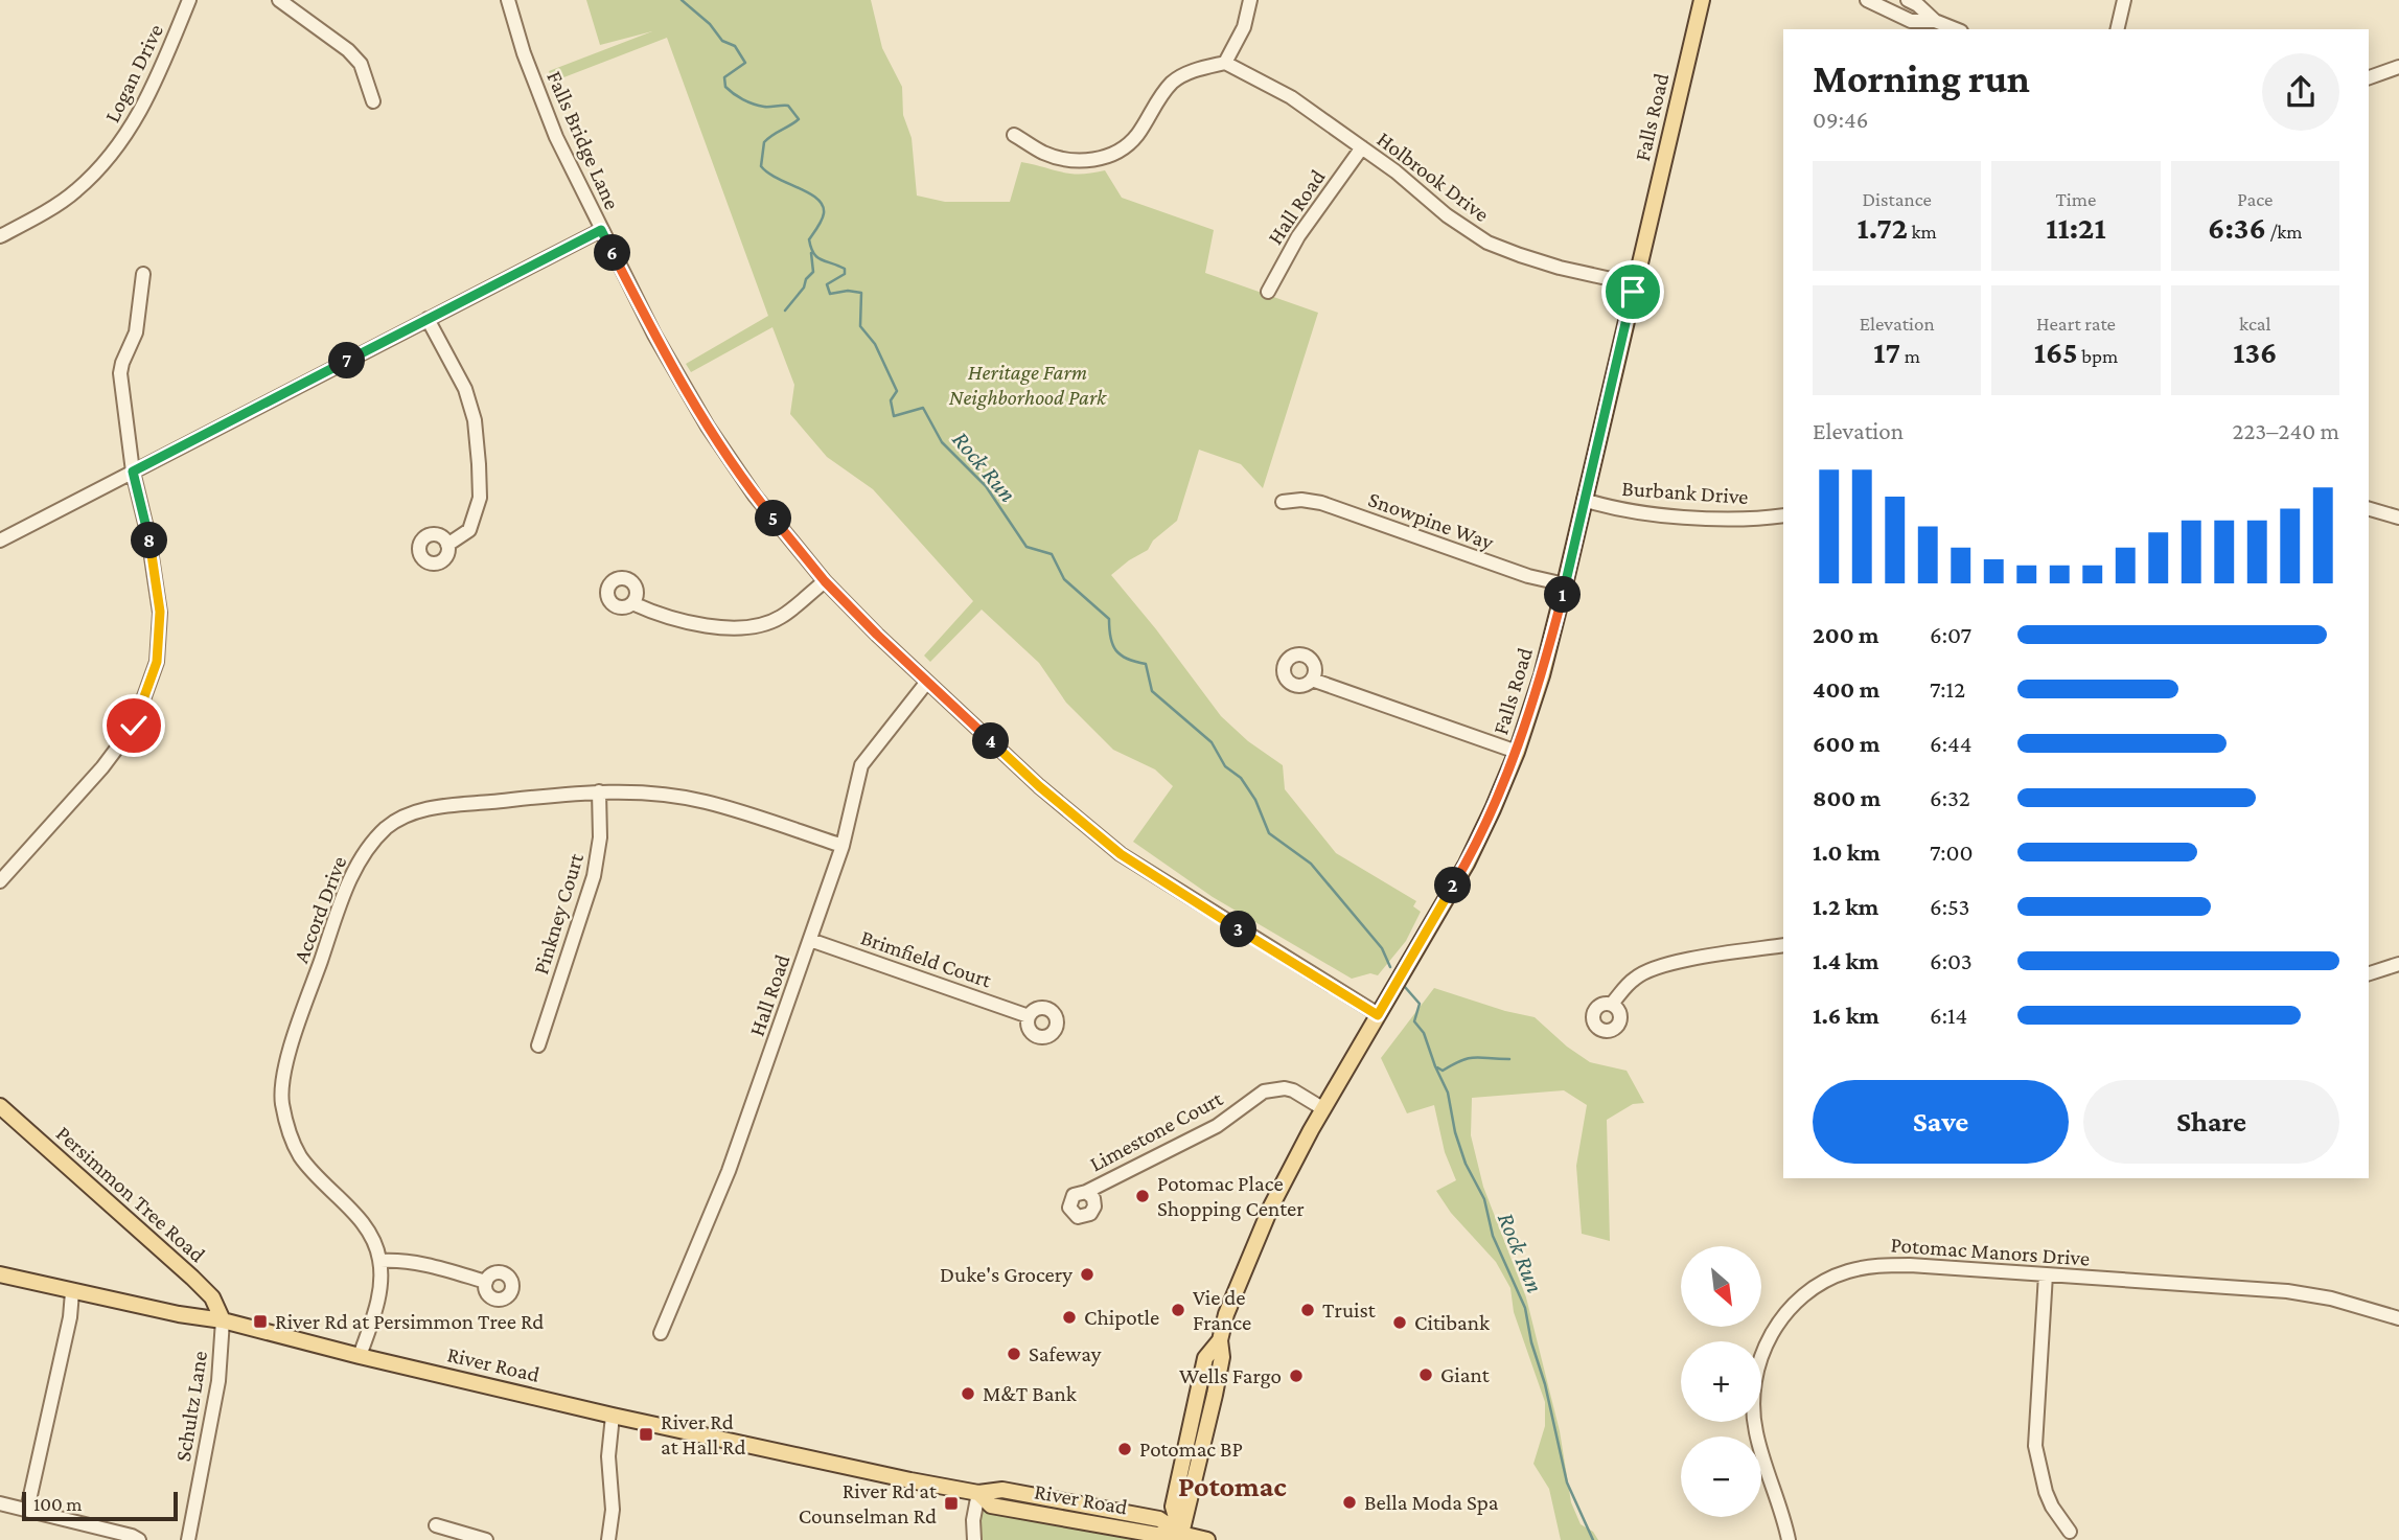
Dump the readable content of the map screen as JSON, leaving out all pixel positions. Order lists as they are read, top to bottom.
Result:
{
  "streets": {
    "main road": ["Falls Road", "Persimmon Tree Road", "River Road"],
    "street": [
      "Logan Drive",
      "Falls Bridge Lane",
      "Holbrook Drive",
      "Hall Road",
      "Burbank Drive",
      "Snowpine Way",
      "Accord Drive",
      "Pinkney Court",
      "Brimfield Court",
      "Limestone Court",
      "Potomac Manors Drive",
      "Schultz Lane"
    ]
  },
  "crossings": [
    ["Falls Road", "Falls Bridge Lane"],
    ["Falls Road", "Holbrook Drive"],
    ["Falls Road", "Burbank Drive"],
    ["Falls Road", "Snowpine Way"],
    ["Falls Road", "Limestone Court"],
    ["Falls Road", "River Road"],
    ["Falls Bridge Lane", "Hall Road"],
    ["Holbrook Drive", "Hall Road"],
    ["Hall Road", "Accord Drive"],
    ["Hall Road", "Brimfield Court"],
    ["Accord Drive", "Pinkney Court"],
    ["Accord Drive", "River Road"],
    ["Persimmon Tree Road", "River Road"],
    ["Persimmon Tree Road", "Schultz Lane"],
    ["River Road", "Schultz Lane"]
  ],
  "districts": ["Potomac"],
  "water": ["Rock Run"],
  "parks": ["Heritage Farm Neighborhood Park"],
  "places": {
    "other": [
      "Potomac Place Shopping Center",
      "Duke's Grocery",
      "Vie de France",
      "Truist",
      "Chipotle",
      "Citibank",
      "Safeway",
      "Giant",
      "Wells Fargo",
      "M&T Bank",
      "Potomac BP",
      "Bella Moda Spa"
    ],
    "transit": ["River Rd at Persimmon Tree Rd", "River Rd at Hall Rd", "River Rd at Counselman Rd"]
  },
  "scale_bar": "100 m",
  "north": "bottom right",
  "page": {
    "heading": ["Morning run", "09:46"],
    "stats": [
      ["Distance", "1.72 km"],
      ["Time", "11:21"],
      ["Pace", "6:36 /km"],
      ["Elevation", "17 m"],
      ["Heart rate", "165 bpm"],
      ["kcal", "136"]
    ],
    "pins": [
      "6",
      "7",
      "5",
      "8",
      "1",
      "4",
      "2",
      "3"
    ],
    "chart": ["Elevation", "223–240 m"],
    "list": [
      {
        "name": "200 m",
        "note": "6:07"
      },
      {
        "name": "400 m",
        "note": "7:12"
      },
      {
        "name": "600 m",
        "note": "6:44"
      },
      {
        "name": "800 m",
        "note": "6:32"
      },
      {
        "name": "1.0 km",
        "note": "7:00"
      },
      {
        "name": "1.2 km",
        "note": "6:53"
      },
      {
        "name": "1.4 km",
        "note": "6:03"
      },
      {
        "name": "1.6 km",
        "note": "6:14"
      }
    ],
    "buttons": ["Save", "Share"],
    "map_buttons": ["+", "−"],
    "scale": "100 m"
  }
}
